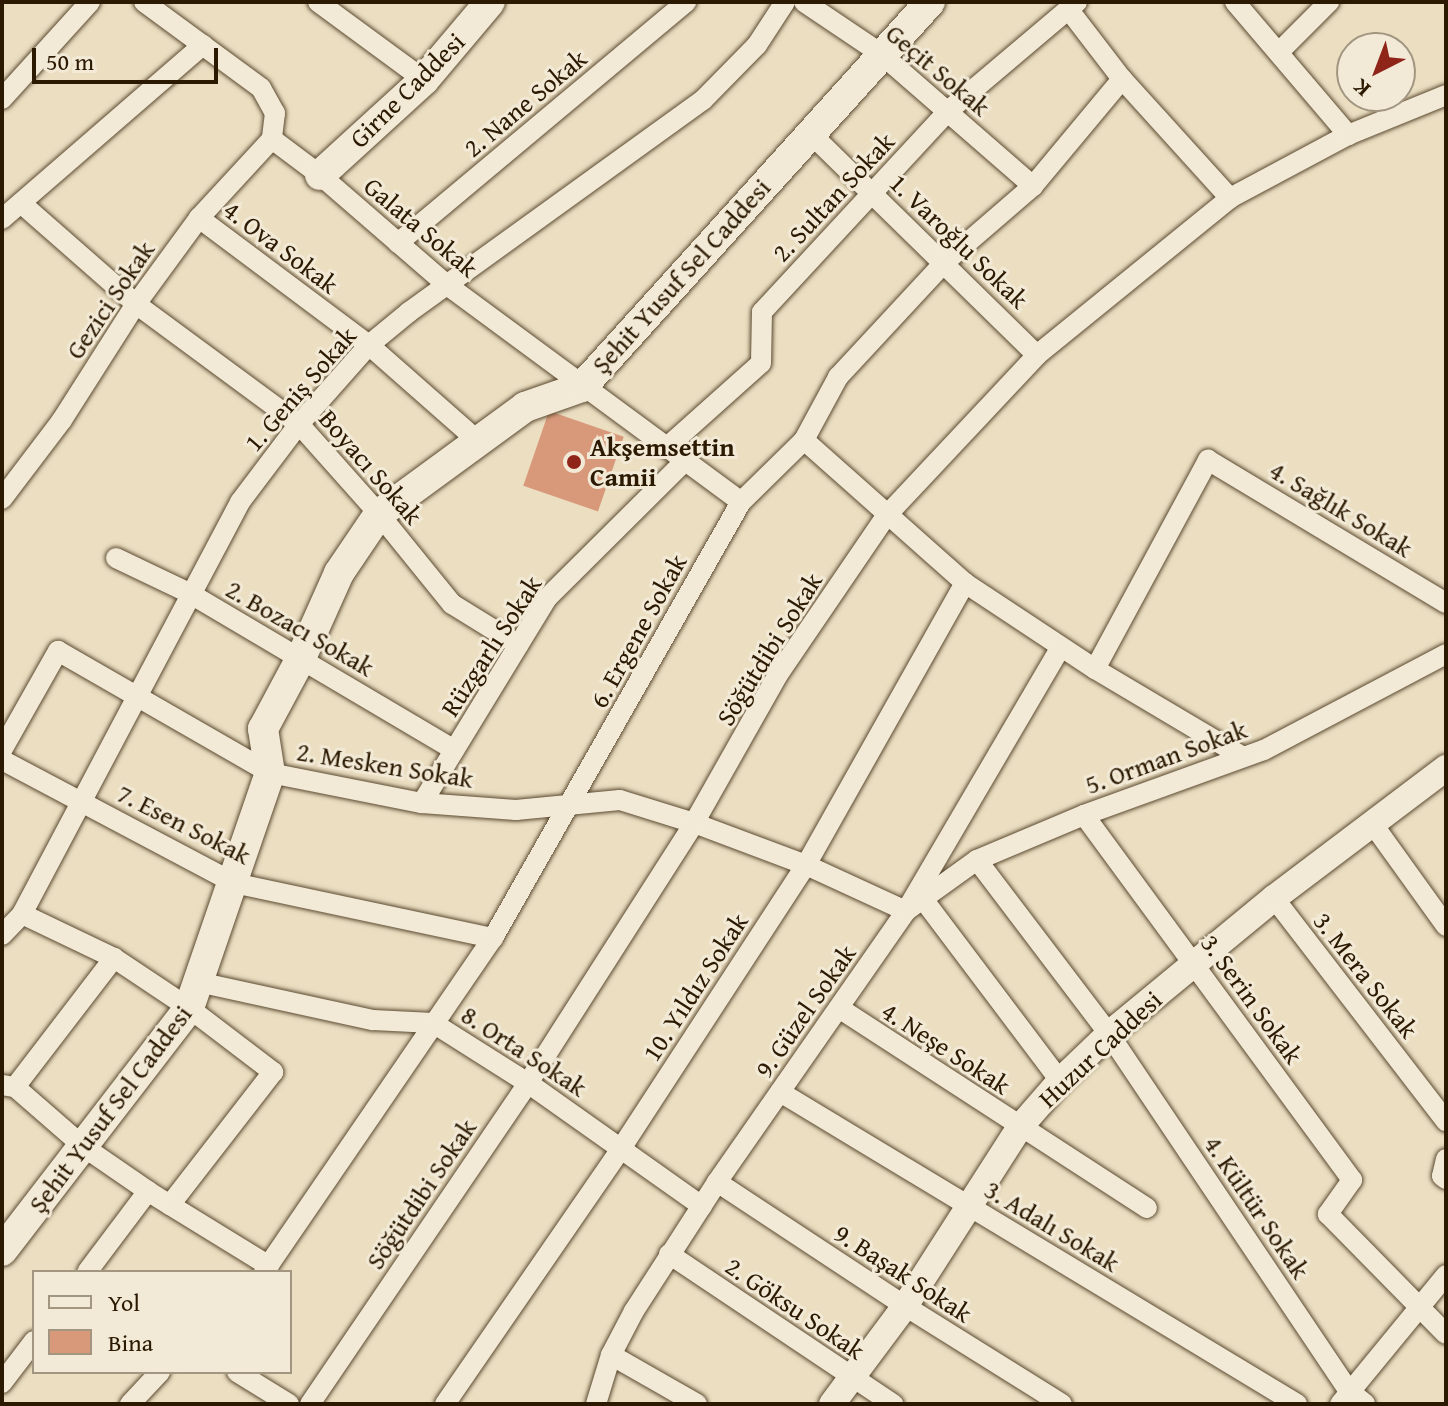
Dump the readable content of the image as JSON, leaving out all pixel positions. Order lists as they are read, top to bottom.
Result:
{
  "streets": {
    "main road": ["Girne Caddesi", "Şehit Yusuf Sel Caddesi"],
    "street": [
      "Geçit Sokak",
      "2. Nane Sokak",
      "2. Sultan Sokak",
      "Galata Sokak",
      "1. Varoğlu Sokak",
      "4. Ova Sokak",
      "Gezici Sokak",
      "1. Geniş Sokak",
      "Boyacı Sokak",
      "4. Sağlık Sokak",
      "2. Bozacı Sokak",
      "6. Ergene Sokak",
      "Rüzgarlı Sokak",
      "Söğütdibi Sokak",
      "5. Orman Sokak",
      "2. Mesken Sokak",
      "7. Esen Sokak",
      "3. Mera Sokak",
      "10. Yıldız Sokak",
      "3. Serin Sokak",
      "9. Güzel Sokak",
      "4. Neşe Sokak",
      "Huzur Caddesi",
      "8. Orta Sokak",
      "4. Kültür Sokak",
      "3. Adalı Sokak",
      "9. Başak Sokak",
      "2. Göksu Sokak"
    ]
  },
  "crossings": [
    ["Geçit Sokak", "2. Sultan Sokak"],
    ["Geçit Sokak", "Şehit Yusuf Sel Caddesi"],
    ["Geçit Sokak", "6. Ergene Sokak"],
    ["Girne Caddesi", "Galata Sokak"],
    ["2. Nane Sokak", "Galata Sokak"],
    ["2. Sultan Sokak", "Galata Sokak"],
    ["2. Sultan Sokak", "1. Varoğlu Sokak"],
    ["Galata Sokak", "Şehit Yusuf Sel Caddesi"],
    ["Galata Sokak", "Gezici Sokak"],
    ["Galata Sokak", "1. Geniş Sokak"],
    ["Galata Sokak", "6. Ergene Sokak"],
    ["Galata Sokak", "Rüzgarlı Sokak"],
    ["1. Varoğlu Sokak", "Şehit Yusuf Sel Caddesi"],
    ["1. Varoğlu Sokak", "6. Ergene Sokak"],
    ["1. Varoğlu Sokak", "Söğütdibi Sokak"],
    ["4. Ova Sokak", "Şehit Yusuf Sel Caddesi"],
    ["4. Ova Sokak", "Gezici Sokak"],
    ["4. Ova Sokak", "1. Geniş Sokak"],
    ["Şehit Yusuf Sel Caddesi", "Boyacı Sokak"],
    ["Şehit Yusuf Sel Caddesi", "2. Bozacı Sokak"],
    ["Şehit Yusuf Sel Caddesi", "6. Ergene Sokak"],
    ["Şehit Yusuf Sel Caddesi", "2. Mesken Sokak"],
    ["Şehit Yusuf Sel Caddesi", "7. Esen Sokak"],
    ["Şehit Yusuf Sel Caddesi", "8. Orta Sokak"],
    ["Gezici Sokak", "Boyacı Sokak"],
    ["1. Geniş Sokak", "Boyacı Sokak"],
    ["1. Geniş Sokak", "2. Bozacı Sokak"],
    ["1. Geniş Sokak", "2. Mesken Sokak"],
    ["1. Geniş Sokak", "7. Esen Sokak"],
    ["Boyacı Sokak", "Rüzgarlı Sokak"],
    ["2. Bozacı Sokak", "Rüzgarlı Sokak"],
    ["6. Ergene Sokak", "2. Mesken Sokak"],
    ["6. Ergene Sokak", "7. Esen Sokak"],
    ["6. Ergene Sokak", "8. Orta Sokak"],
    ["Rüzgarlı Sokak", "2. Mesken Sokak"],
    ["Söğütdibi Sokak", "2. Mesken Sokak"],
    ["Söğütdibi Sokak", "8. Orta Sokak"],
    ["5. Orman Sokak", "2. Mesken Sokak"],
    ["5. Orman Sokak", "3. Serin Sokak"],
    ["5. Orman Sokak", "9. Güzel Sokak"],
    ["2. Mesken Sokak", "10. Yıldız Sokak"],
    ["2. Mesken Sokak", "9. Güzel Sokak"],
    ["3. Mera Sokak", "Huzur Caddesi"],
    ["10. Yıldız Sokak", "8. Orta Sokak"],
    ["3. Serin Sokak", "Huzur Caddesi"],
    ["9. Güzel Sokak", "4. Neşe Sokak"],
    ["9. Güzel Sokak", "8. Orta Sokak"],
    ["9. Güzel Sokak", "3. Adalı Sokak"],
    ["9. Güzel Sokak", "9. Başak Sokak"],
    ["9. Güzel Sokak", "2. Göksu Sokak"],
    ["4. Neşe Sokak", "Huzur Caddesi"],
    ["Huzur Caddesi", "4. Kültür Sokak"],
    ["Huzur Caddesi", "3. Adalı Sokak"],
    ["Huzur Caddesi", "9. Başak Sokak"],
    ["Huzur Caddesi", "2. Göksu Sokak"]
  ],
  "places": ["Akşemsettin Camii"],
  "legend": ["Yol", "Bina"],
  "scale_bar": "50 m",
  "north": "bottom left"
}
